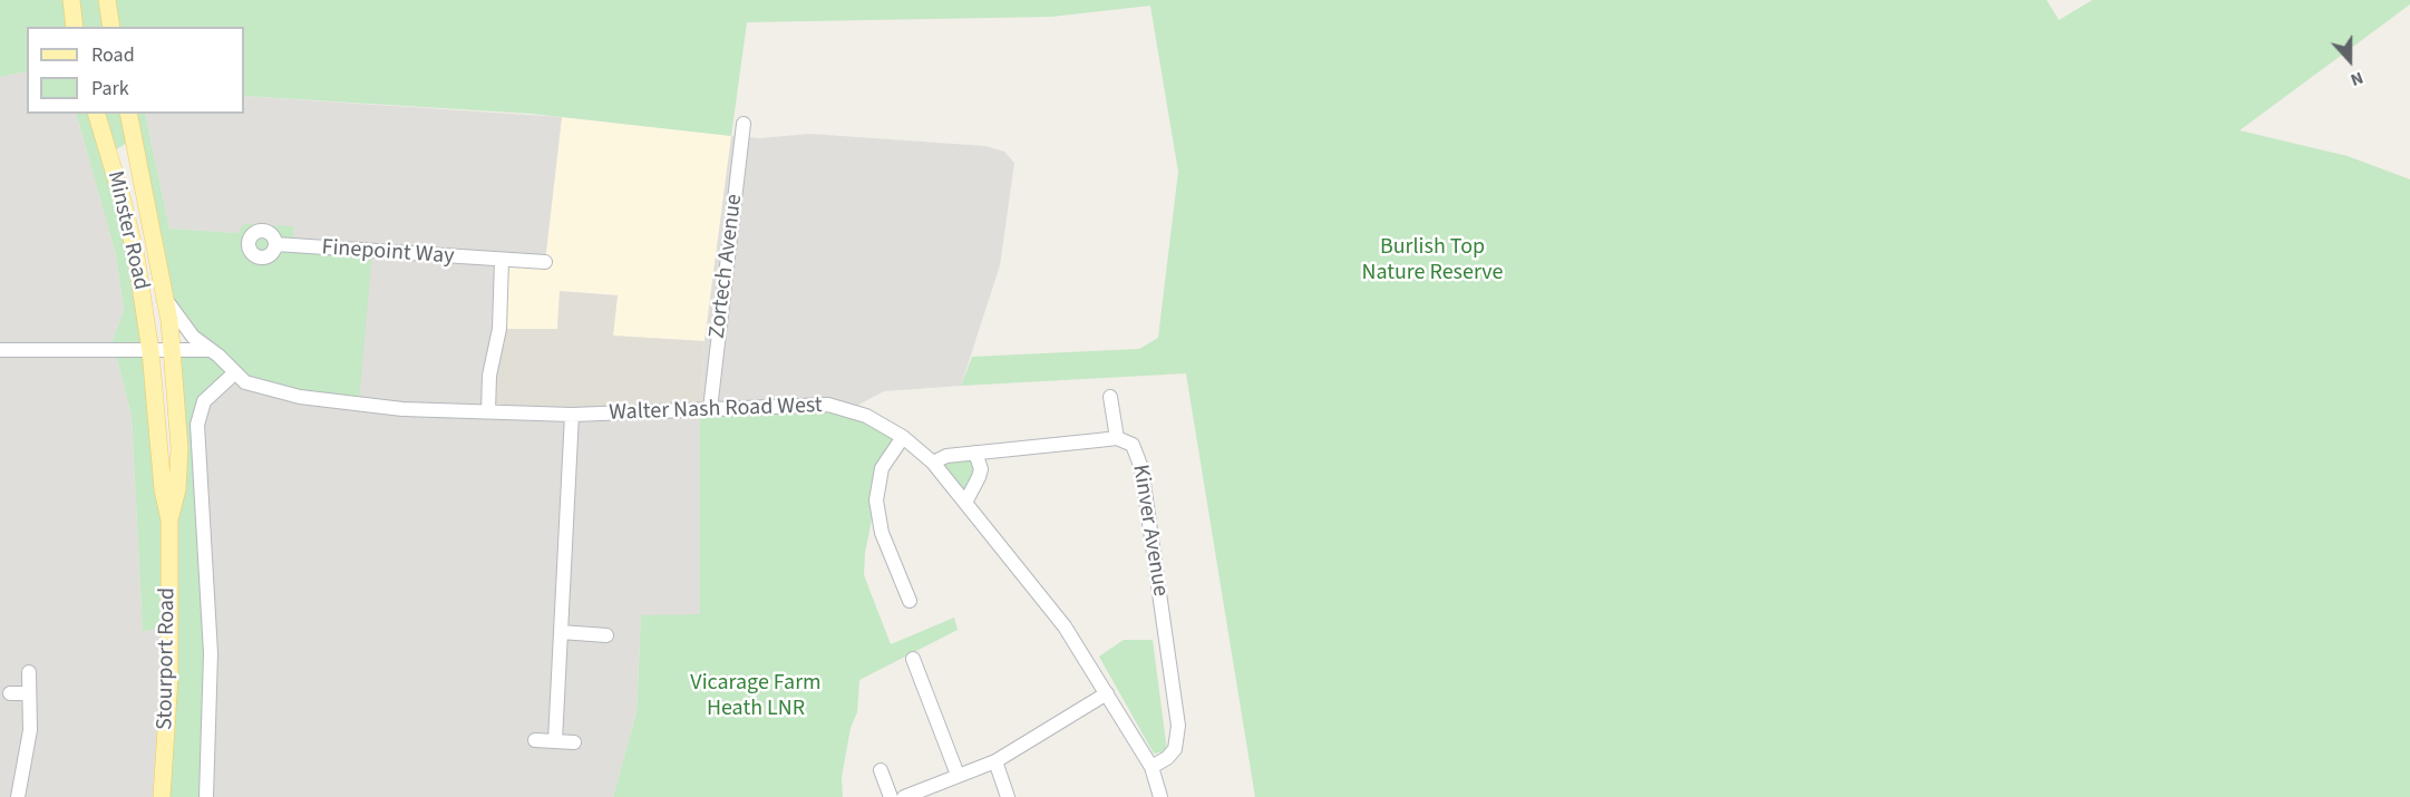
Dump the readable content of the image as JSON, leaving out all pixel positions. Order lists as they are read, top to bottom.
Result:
{
  "streets": {
    "main road": ["Minster Road", "Stourport Road"],
    "street": [
      "Finepoint Way",
      "Zortech Avenue",
      "Walter Nash Road West",
      "Kinver Avenue"
    ]
  },
  "crossings": [
    ["Minster Road", "Walter Nash Road West"],
    ["Minster Road", "Stourport Road"],
    ["Zortech Avenue", "Walter Nash Road West"],
    ["Walter Nash Road West", "Kinver Avenue"]
  ],
  "parks": ["Burlish Top Nature Reserve", "Vicarage Farm Heath LNR"],
  "legend": ["Road", "Park"],
  "north": "bottom"
}
